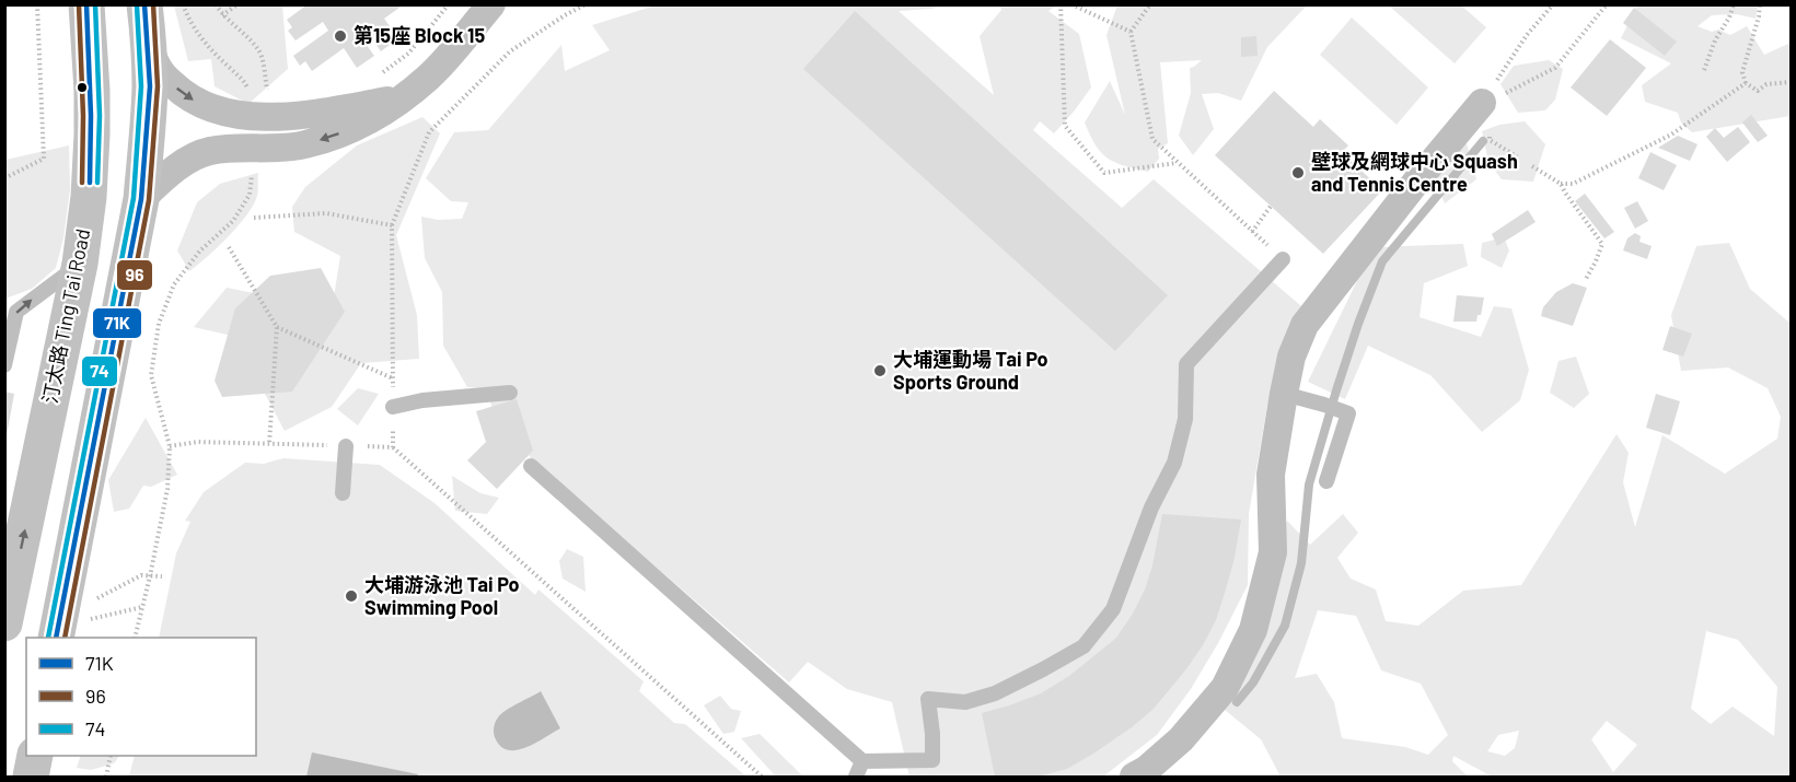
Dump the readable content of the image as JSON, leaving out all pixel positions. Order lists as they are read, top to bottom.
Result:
{
  "streets": {
    "main road": ["汀太路 Ting Tai Road"]
  },
  "places": [
    "第15座 Block 15",
    "壁球及網球中心 Squash and Tennis Centre",
    "大埔運動場 Tai Po Sports Ground",
    "大埔游泳池 Tai Po Swimming Pool"
  ],
  "lines": ["transit line 71K", "transit line 96", "transit line 74"],
  "legend": ["71K", "96", "74"]
}
